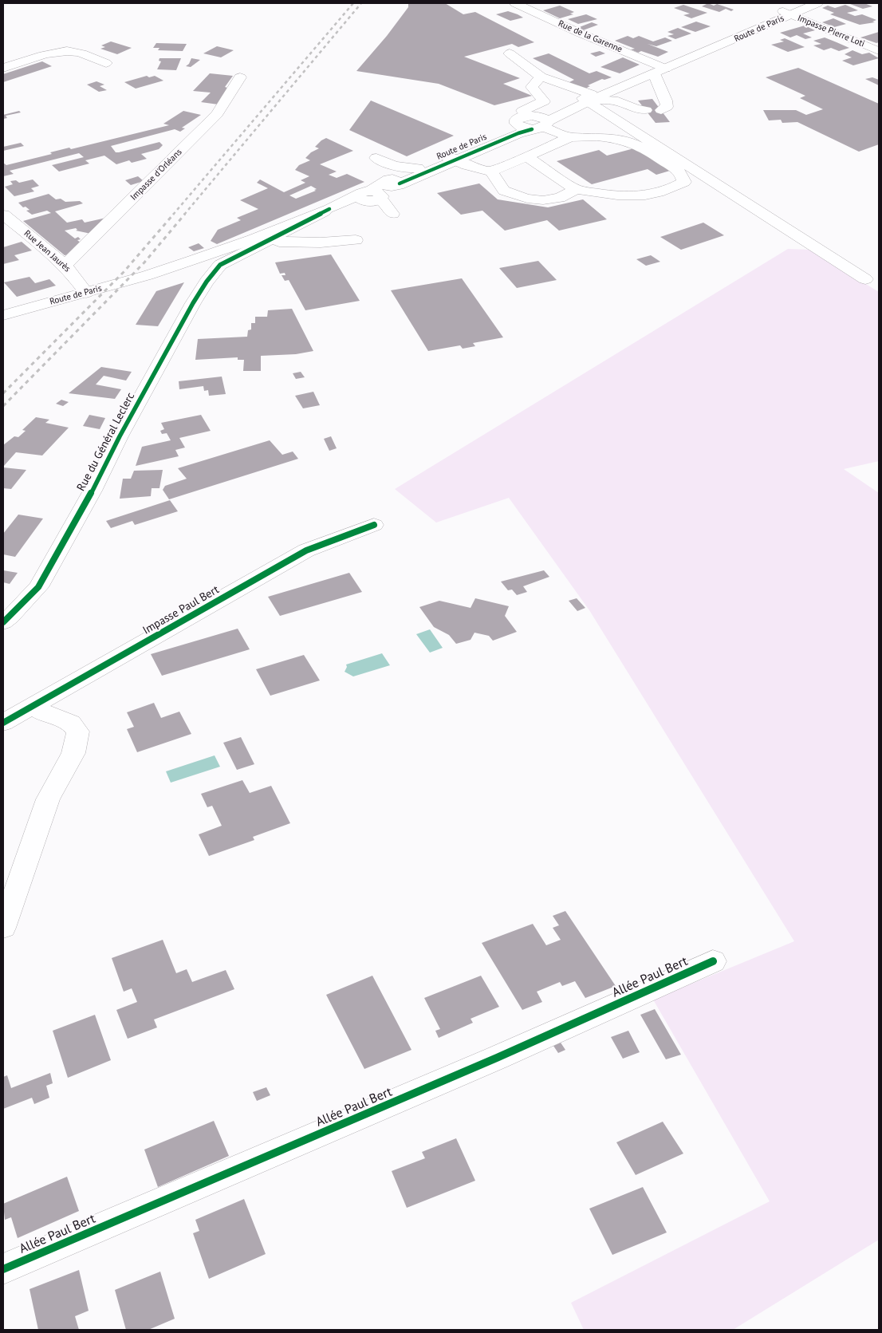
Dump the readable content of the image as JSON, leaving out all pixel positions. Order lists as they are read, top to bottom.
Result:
{
  "streets": {
    "street": [
      "Route de Paris",
      "Impasse Pierre Loti",
      "Rue de la Garenne",
      "Impasse d'Orléans",
      "Rue Jean Jaurès",
      "Rue du Général Leclerc",
      "Impasse Paul Bert",
      "Allée Paul Bert"
    ]
  },
  "crossings": [
    ["Route de Paris", "Impasse Pierre Loti"],
    ["Route de Paris", "Rue de la Garenne"],
    ["Route de Paris", "Rue Jean Jaurès"],
    ["Route de Paris", "Rue du Général Leclerc"],
    ["Impasse d'Orléans", "Rue Jean Jaurès"]
  ]
}
